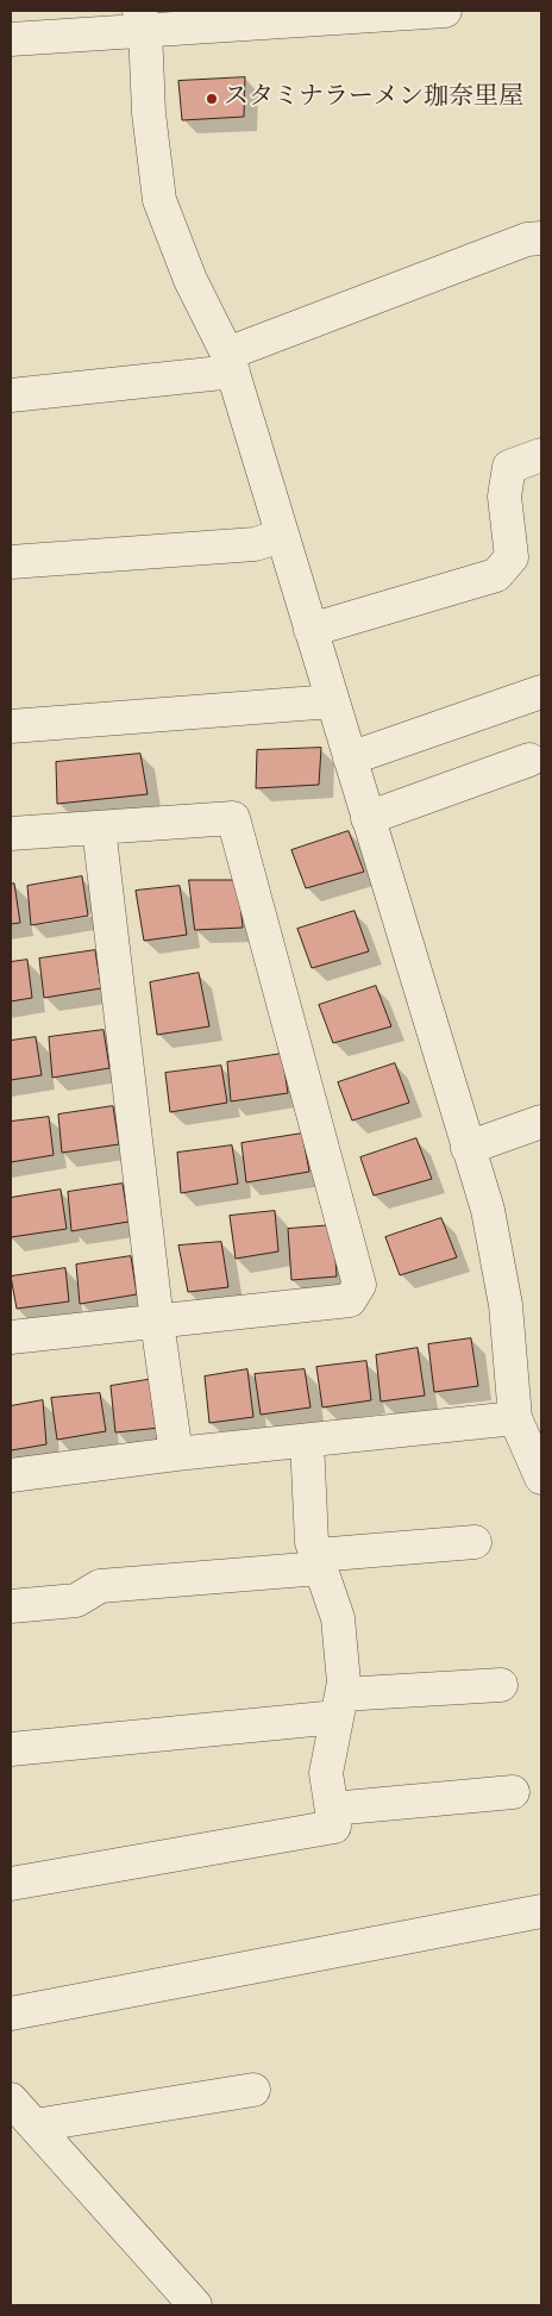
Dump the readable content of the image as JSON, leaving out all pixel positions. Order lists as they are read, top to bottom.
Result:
{
  "places": ["スタミナラーメン珈奈里屋"]
}
